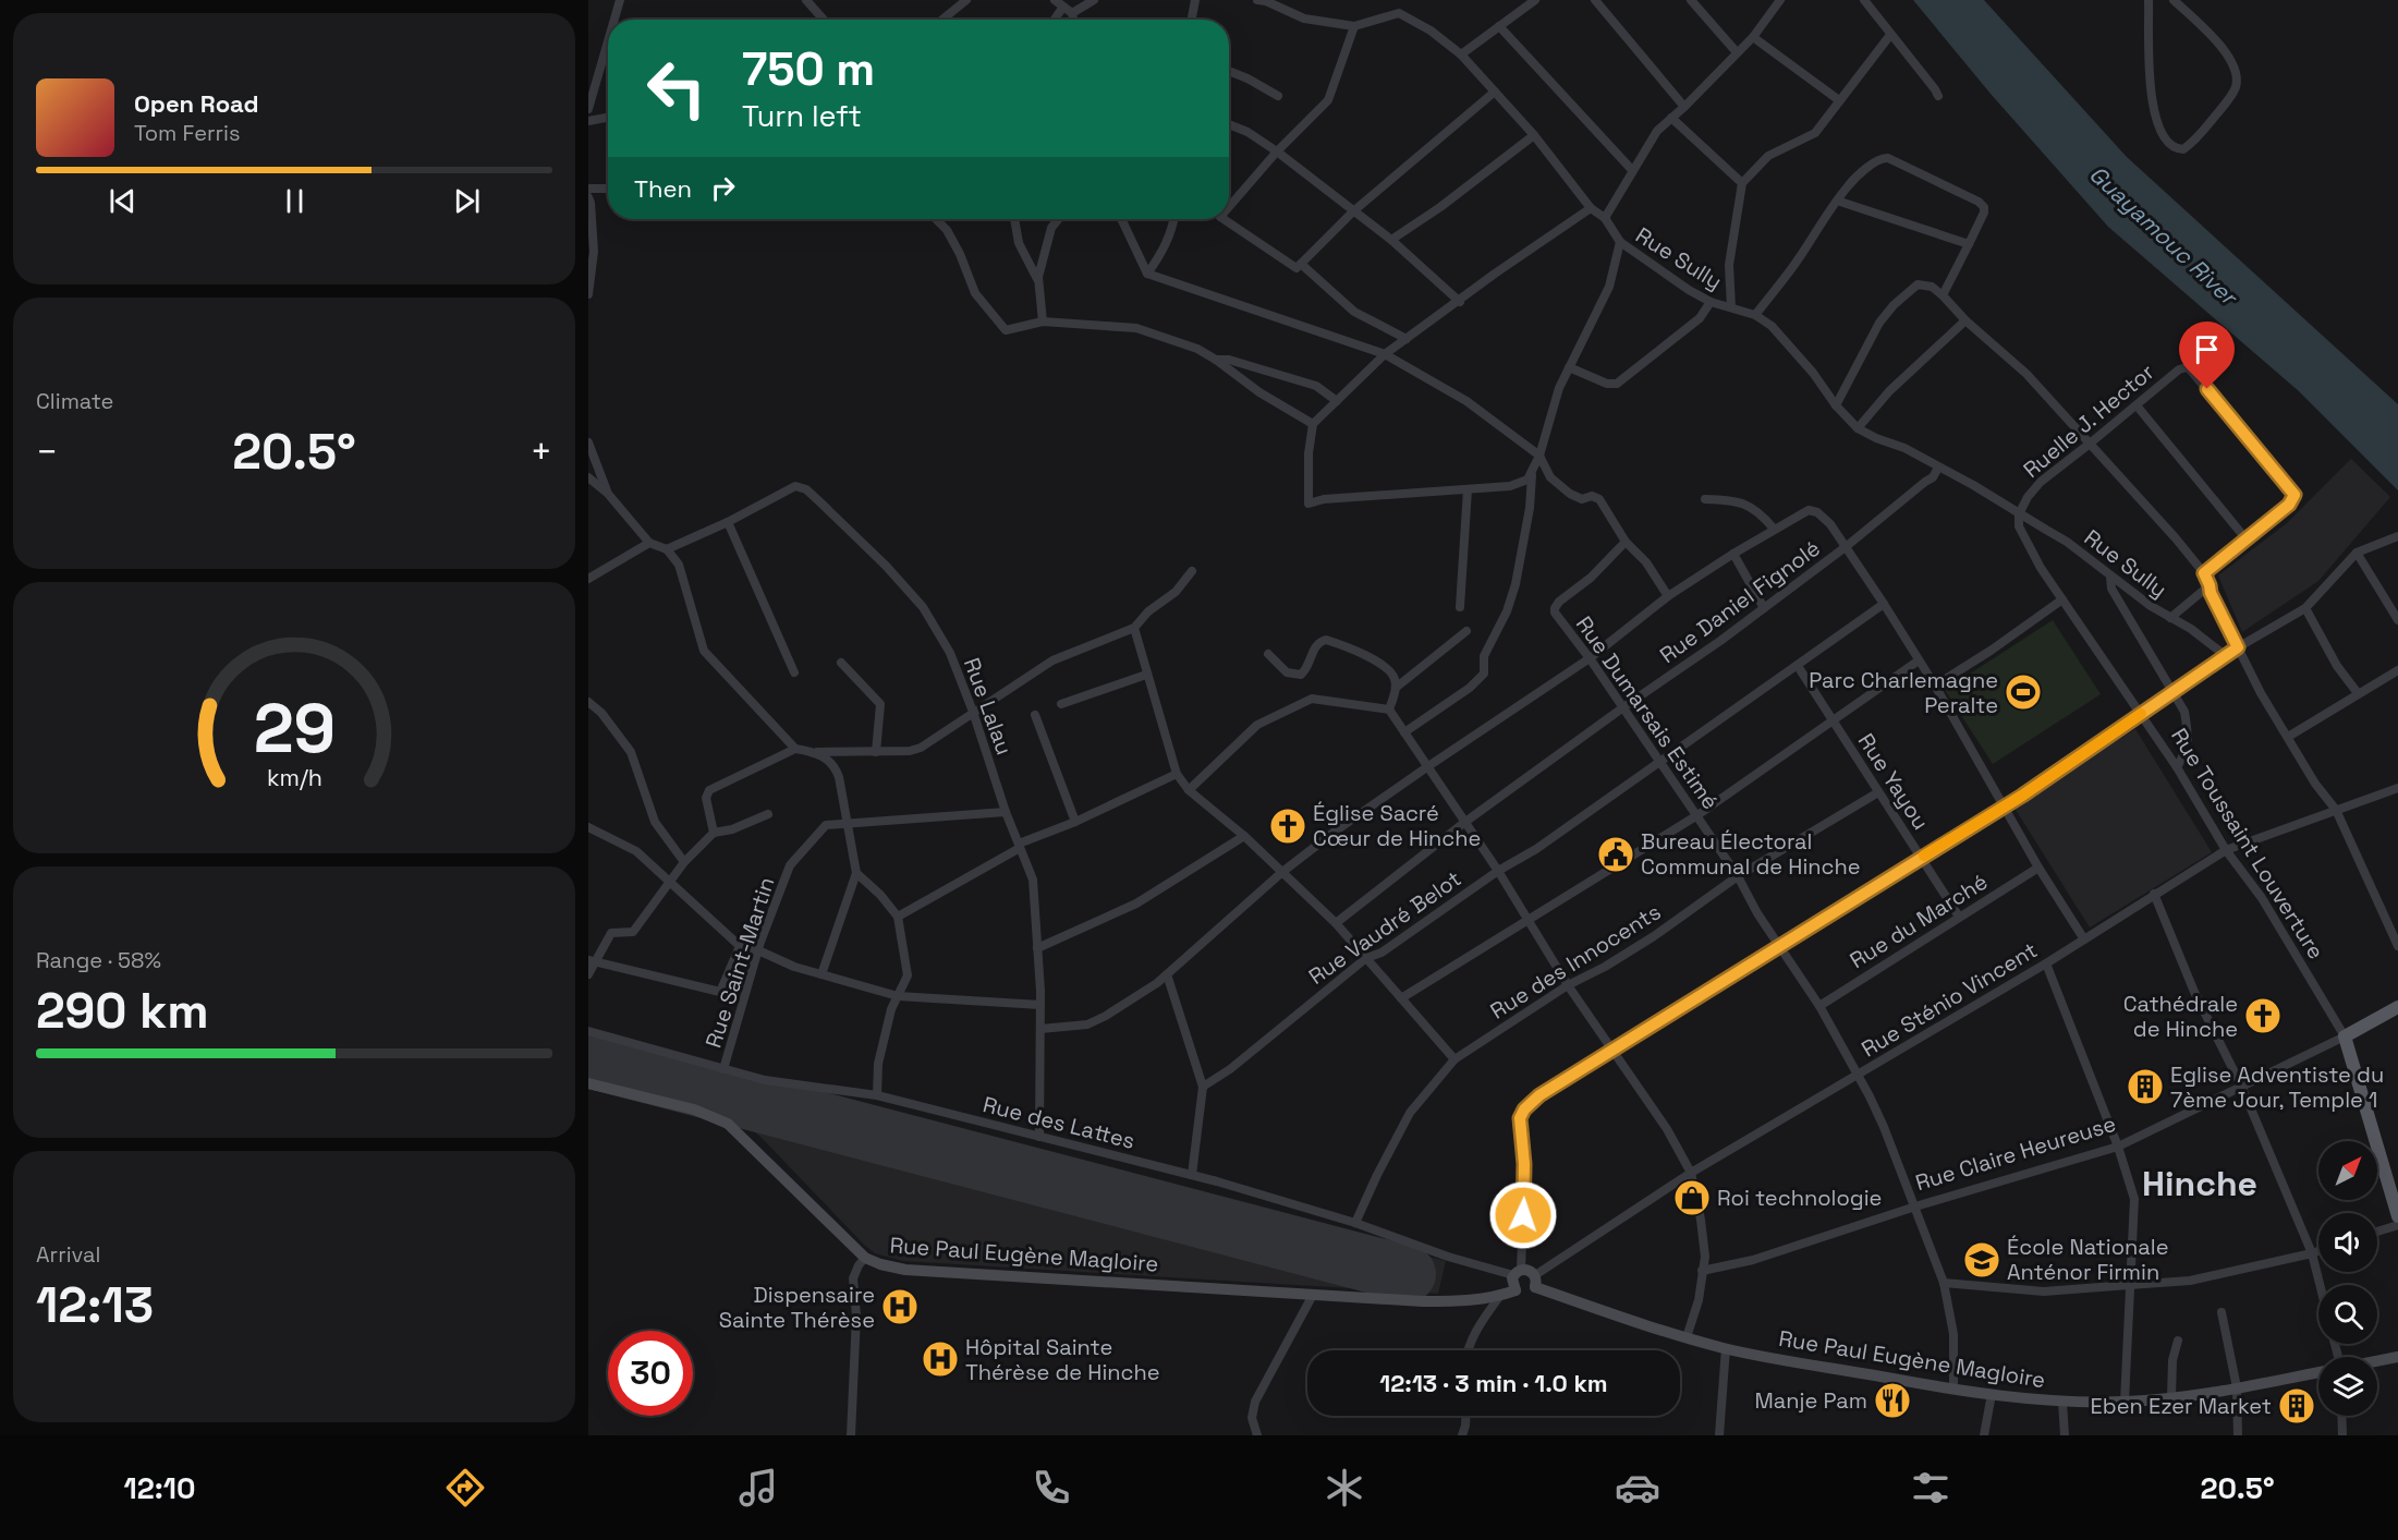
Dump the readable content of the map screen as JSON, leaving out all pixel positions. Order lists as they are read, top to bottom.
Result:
{
  "streets": {
    "main road": ["Rue Toussaint Louverture", "Rue Claire Heureuse", "Rue Paul Eugène Magloire"],
    "street": [
      "Rue Sully",
      "Ruelle J. Hector",
      "Rue Daniel Fignolé",
      "Rue Lalau",
      "Rue Dumarsais Estimé",
      "Rue Yayou",
      "Rue du Marché",
      "Rue Vaudré Belot",
      "Rue des Innocents",
      "Rue Saint-Martin",
      "Rue Sténio Vincent",
      "Rue des Lattes"
    ]
  },
  "crossings": [
    ["Rue Sully", "Ruelle J. Hector"],
    ["Rue Sully", "Rue Daniel Fignolé"],
    ["Rue Sully", "Rue Toussaint Louverture"],
    ["Ruelle J. Hector", "Rue Toussaint Louverture"],
    ["Rue Daniel Fignolé", "Rue Dumarsais Estimé"],
    ["Rue Lalau", "Rue Saint-Martin"],
    ["Rue Lalau", "Rue des Lattes"],
    ["Rue Dumarsais Estimé", "Rue du Marché"],
    ["Rue Dumarsais Estimé", "Rue Vaudré Belot"],
    ["Rue Dumarsais Estimé", "Rue des Innocents"],
    ["Rue Dumarsais Estimé", "Rue Sténio Vincent"],
    ["Rue Dumarsais Estimé", "Rue Claire Heureuse"],
    ["Rue Dumarsais Estimé", "Rue Paul Eugène Magloire"],
    ["Rue Yayou", "Rue du Marché"],
    ["Rue Yayou", "Rue Vaudré Belot"],
    ["Rue Yayou", "Rue des Innocents"],
    ["Rue Toussaint Louverture", "Rue Sténio Vincent"],
    ["Rue Toussaint Louverture", "Rue Claire Heureuse"],
    ["Rue des Innocents", "Rue des Lattes"],
    ["Rue Saint-Martin", "Rue des Lattes"],
    ["Rue Sténio Vincent", "Rue des Lattes"],
    ["Rue Sténio Vincent", "Rue Paul Eugène Magloire"],
    ["Rue des Lattes", "Rue Paul Eugène Magloire"]
  ],
  "districts": ["Hinche"],
  "water": ["Guayamouc River"],
  "places": {
    "sports": ["Parc Charlemagne Peralte"],
    "church": ["Église Sacré Cœur de Hinche", "Cathédrale de Hinche"],
    "public building": ["Bureau Électoral Communal de Hinche"],
    "building": ["Eglise Adventiste du 7ème Jour, Temple 1", "Eben Ezer Market"],
    "shop": ["Roi technologie"],
    "school or university": ["École Nationale Anténor Firmin"],
    "hospital": ["Dispensaire Sainte Thérèse", "Hôpital Sainte Thérèse de Hinche"],
    "restaurant": ["Manje Pam"]
  },
  "north": "top right",
  "page": {
    "turn": ["750 m", "Turn left"],
    "song": ["Open Road", "Tom Ferris"],
    "then": "Then",
    "tile": [
      "Climate",
      ["Range · 58%", "290 km"],
      ["Arrival", "12:13"]
    ],
    "heat": ["−", "20.5°", "+"],
    "limit": "30",
    "trip": "12:13 · 3 min · 1.0 km",
    "tabs": ["12:10", "20.5°"],
    "gauge": ["29", "km/h"]
  }
}
